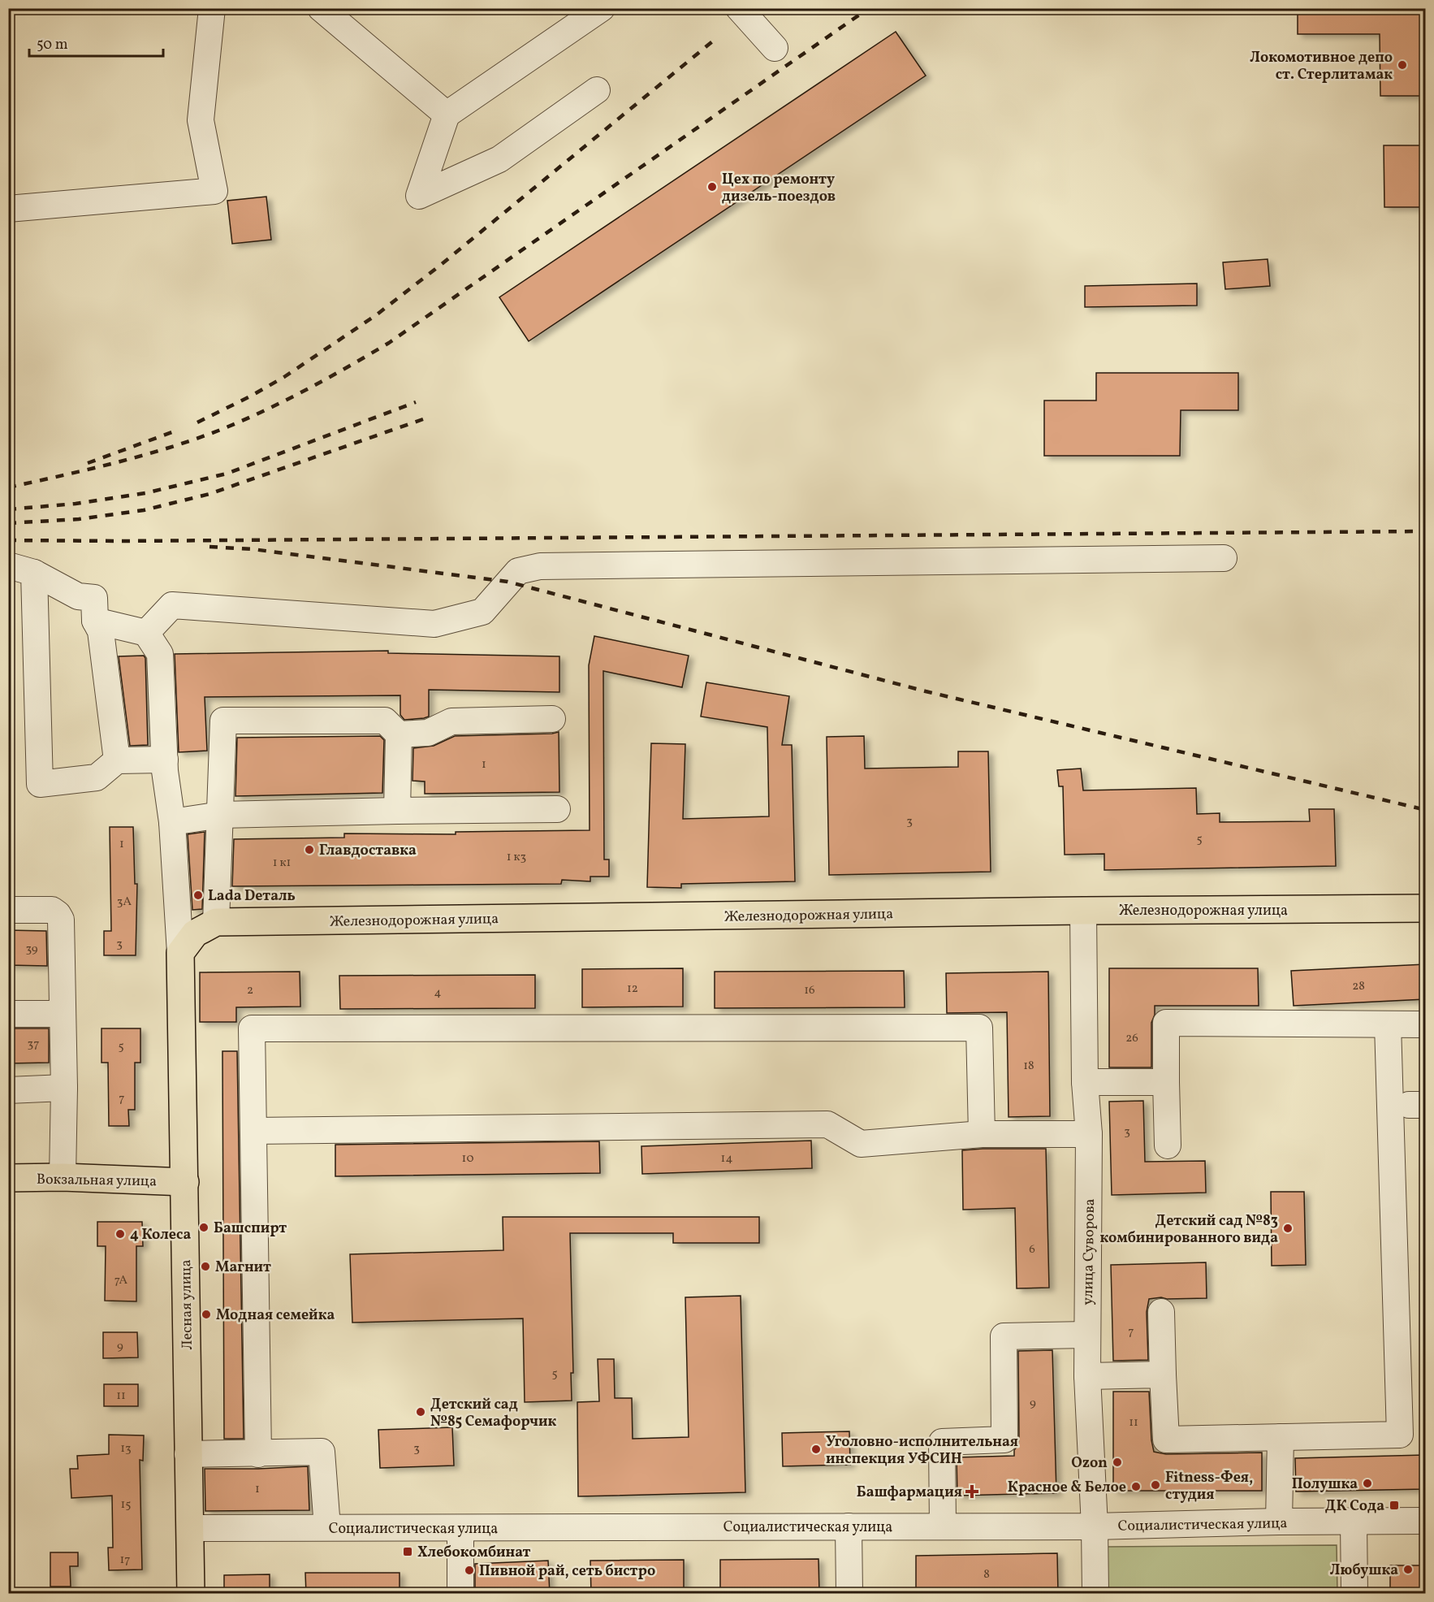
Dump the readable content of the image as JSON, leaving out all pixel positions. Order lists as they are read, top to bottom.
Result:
{
  "streets": {
    "main road": ["Железнодорожная улица", "Вокзальная улица", "Лесная улица"],
    "street": ["улица Суворова", "Социалистическая улица"]
  },
  "crossings": [
    ["Железнодорожная улица", "улица Суворова"],
    ["Железнодорожная улица", "Лесная улица"],
    ["Вокзальная улица", "Лесная улица"],
    ["улица Суворова", "Социалистическая улица"],
    ["Лесная улица", "Социалистическая улица"]
  ],
  "places": {
    "other": [
      "Локомотивное депо ст. Стерлитамак",
      "Цех по ремонту дизель-поездов",
      "Главдоставка",
      "Lada Dеталь",
      "Башспирт",
      "Детский сад №83 комбинированного вида",
      "4 Колеса",
      "Магнит",
      "Модная семейка",
      "Детский сад №85 Семафорчик",
      "Уголовно-исполнительная инспекция УФСИН",
      "Ozon",
      "Полушка",
      "Fitness-Фея, студия",
      "Красное & Белое",
      "Любушка",
      "Пивной рай, сеть бистро"
    ],
    "health": ["Башфармация"],
    "transit": ["ДК Сода", "Хлебокомбинат"]
  },
  "house_numbers": [
    "1",
    "3",
    "5",
    "1",
    "1 к3",
    "1 к1",
    "3А",
    "3",
    "39",
    "28",
    "12",
    "2",
    "16",
    "4",
    "26",
    "37",
    "5",
    "18",
    "7",
    "3",
    "10",
    "14",
    "6",
    "7А",
    "7",
    "9",
    "5",
    "11",
    "9",
    "11",
    "13",
    "3",
    "1",
    "15",
    "17",
    "8"
  ],
  "scale_bar": "50 m"
}
